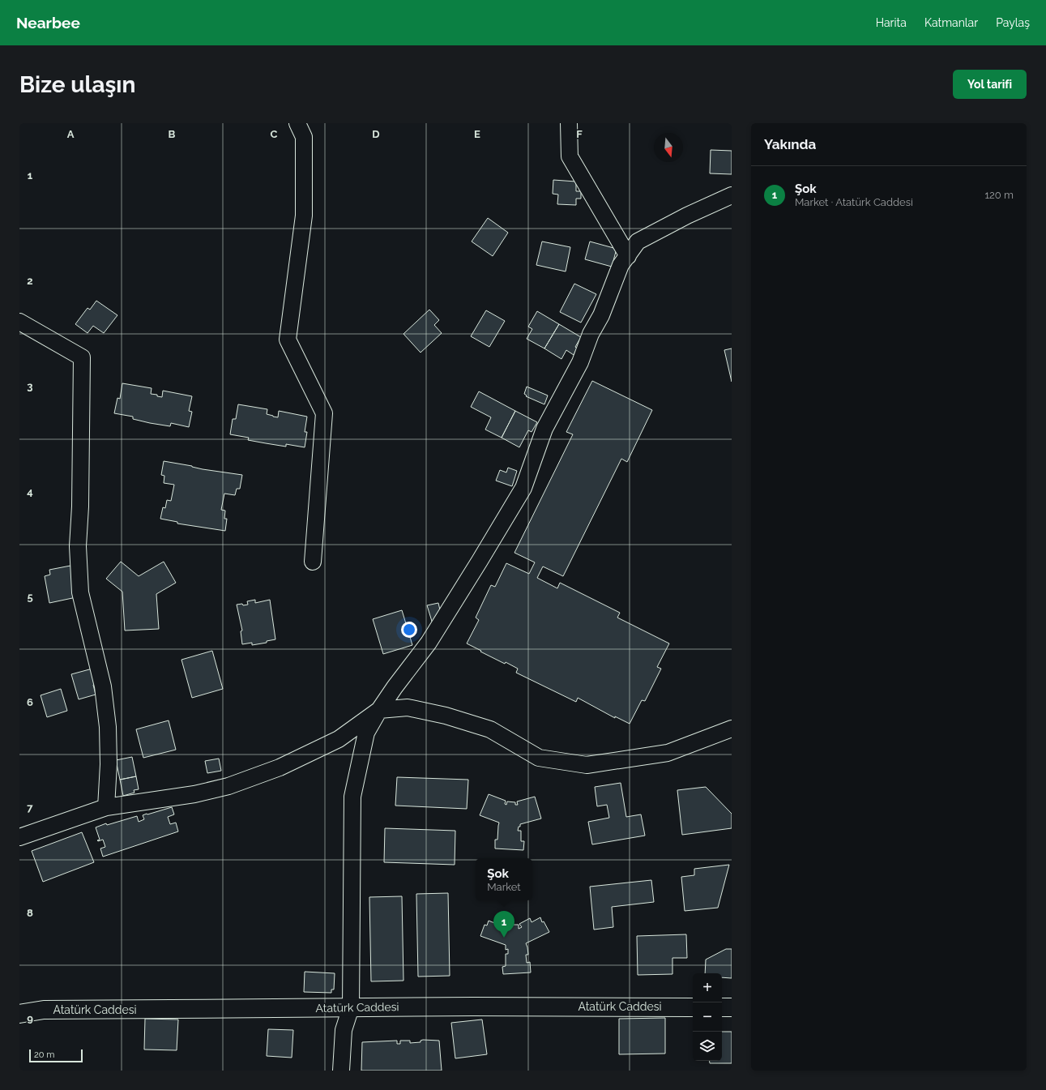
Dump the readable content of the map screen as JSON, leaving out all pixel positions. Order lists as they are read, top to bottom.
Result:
{
  "streets": {
    "street": ["Atatürk Caddesi"]
  },
  "scale_bar": "20 m",
  "north": "bottom",
  "page": {
    "header": "Nearbee",
    "nav": ["Harita", "Katmanlar", "Paylaş"],
    "buttons": "Yol tarifi",
    "title": "Bize ulaşın",
    "heading": "Yakında",
    "list": [
      {
        "mark": "1",
        "name": "Şok",
        "note": "Market · Atatürk Caddesi",
        "value": "120 m"
      }
    ],
    "popup": ["Şok", "Market"],
    "pins": "1",
    "map_buttons": ["+", "−"],
    "scale": "20 m"
  },
  "grid": {
    "columns": [
      "A",
      "B",
      "C",
      "D",
      "E",
      "F"
    ],
    "rows": [
      "1",
      "2",
      "3",
      "4",
      "5",
      "6",
      "7",
      "8",
      "9"
    ]
  }
}
